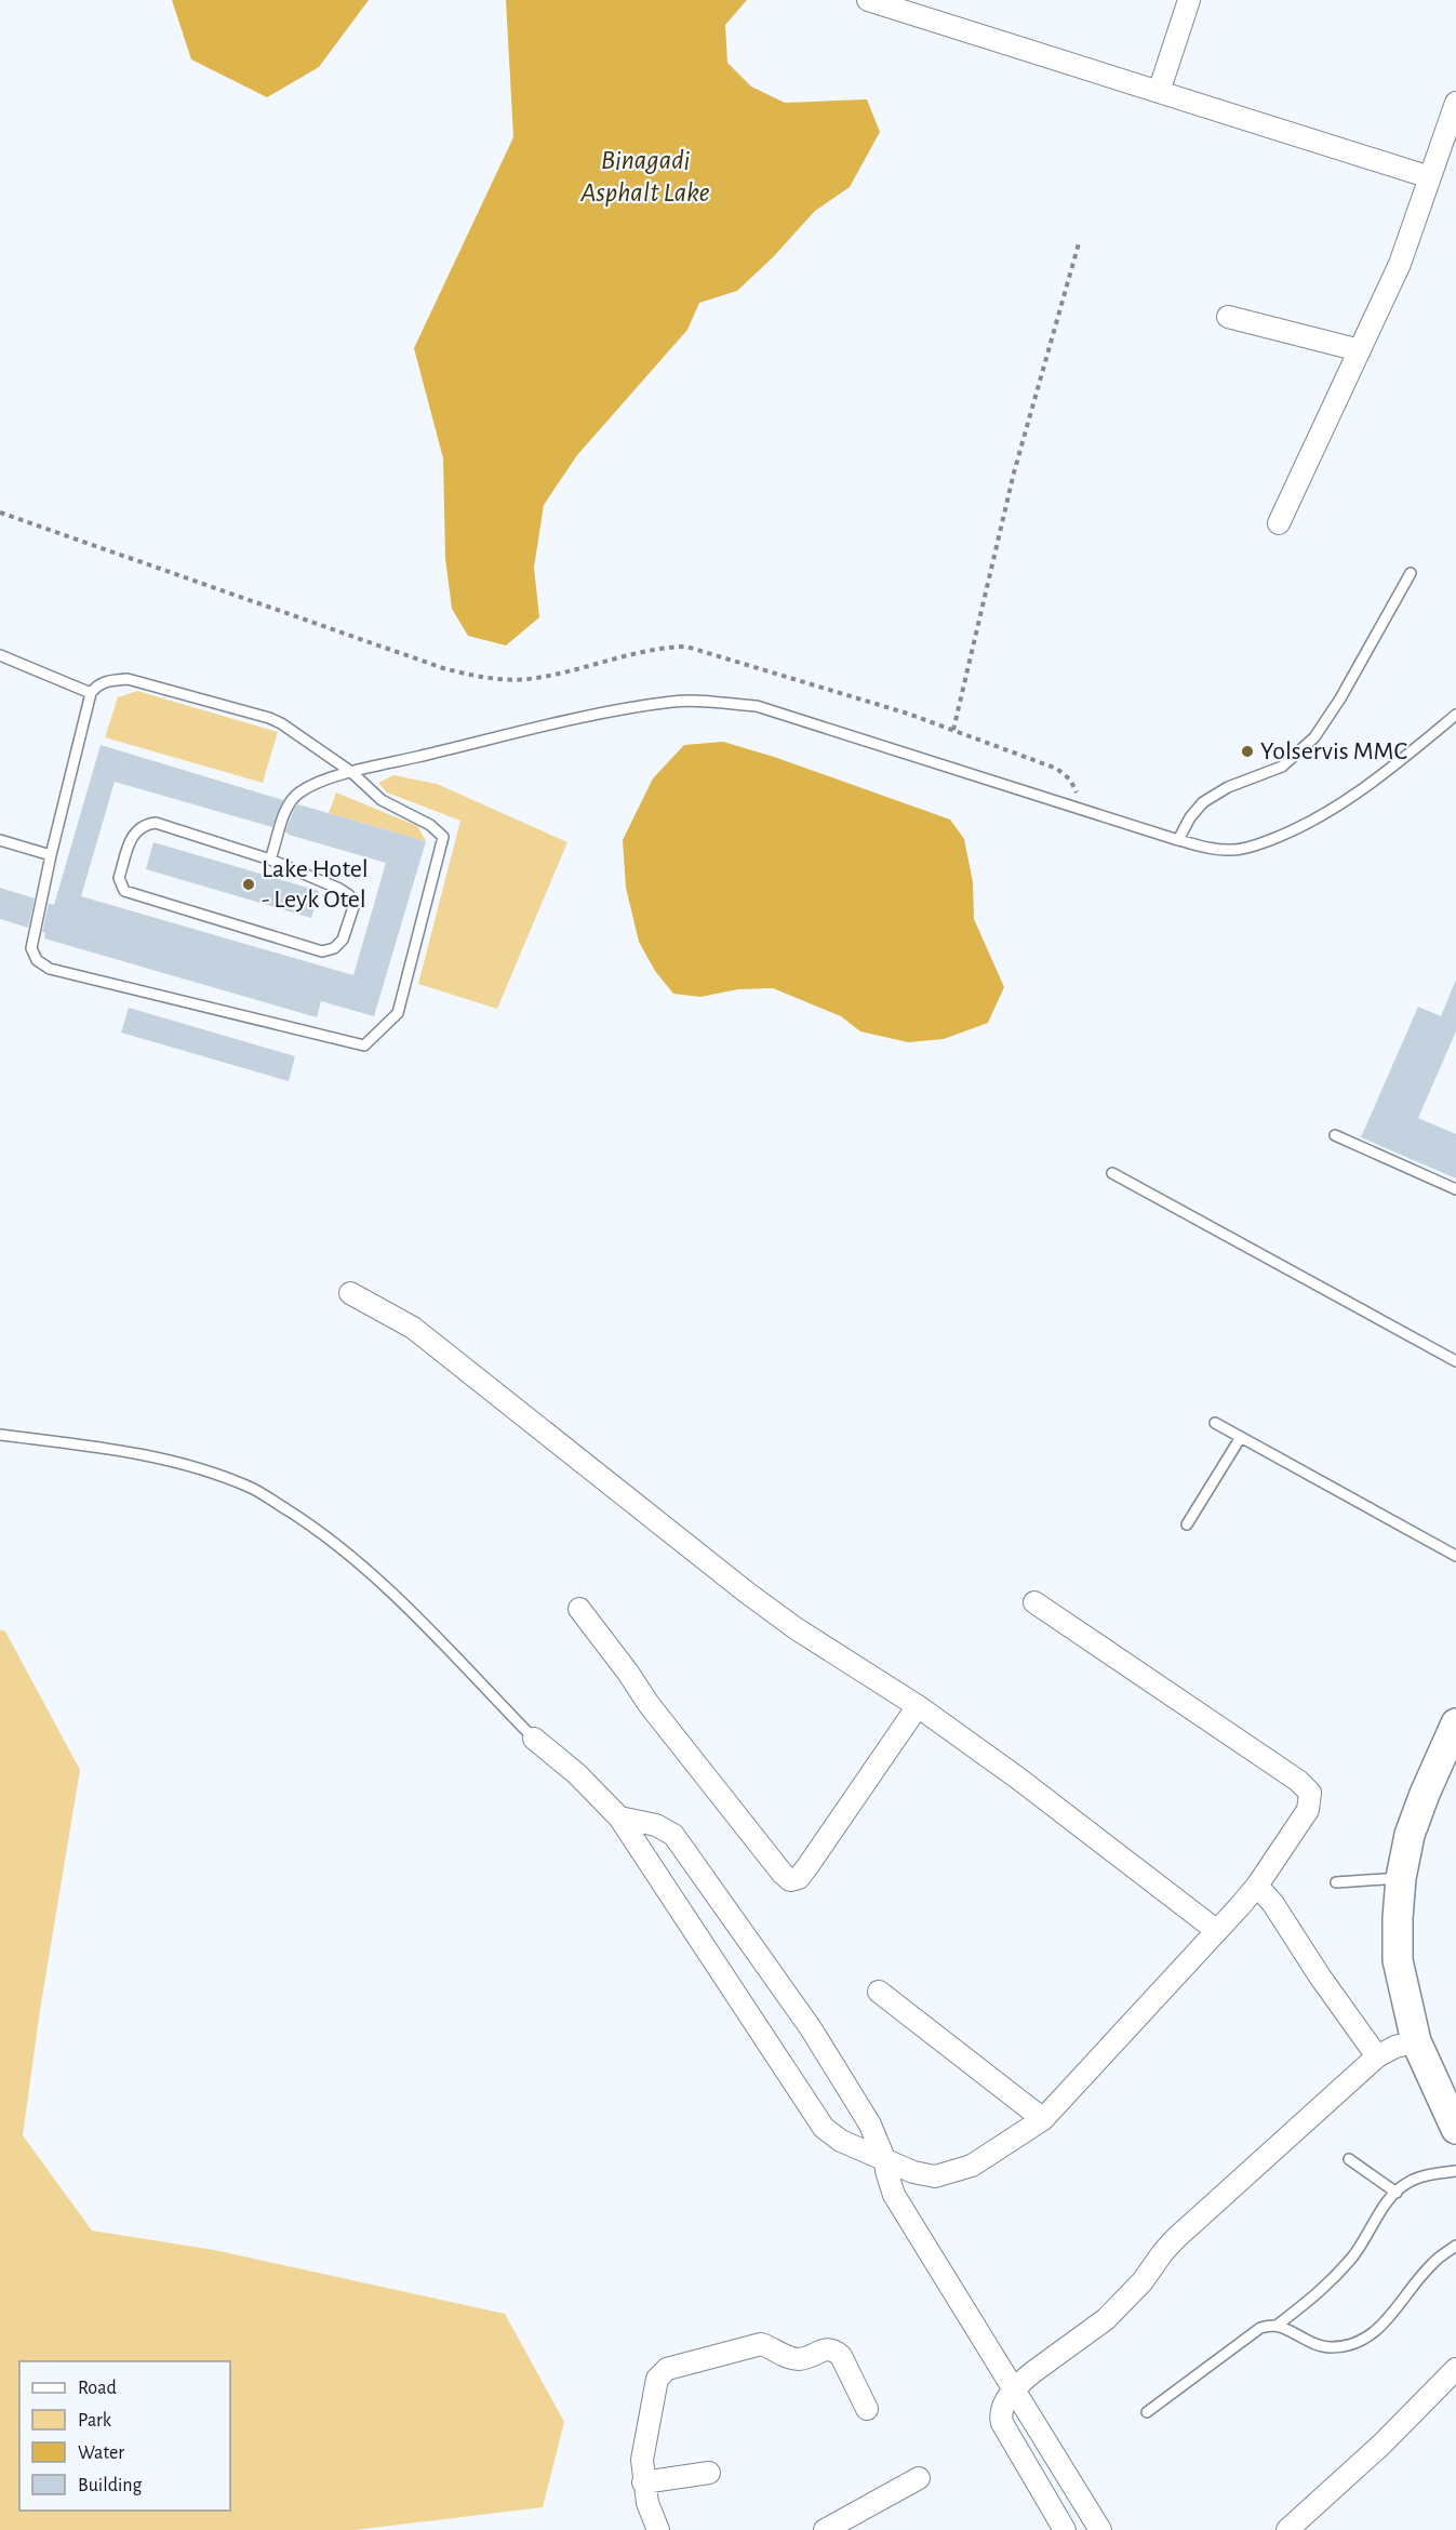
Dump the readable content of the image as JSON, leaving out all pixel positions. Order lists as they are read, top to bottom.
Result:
{
  "water": ["Binagadi Asphalt Lake"],
  "places": ["Yolservis MMC", "Lake Hotel - Leyk Otel"],
  "legend": [
    "Road",
    "Park",
    "Water",
    "Building"
  ]
}
